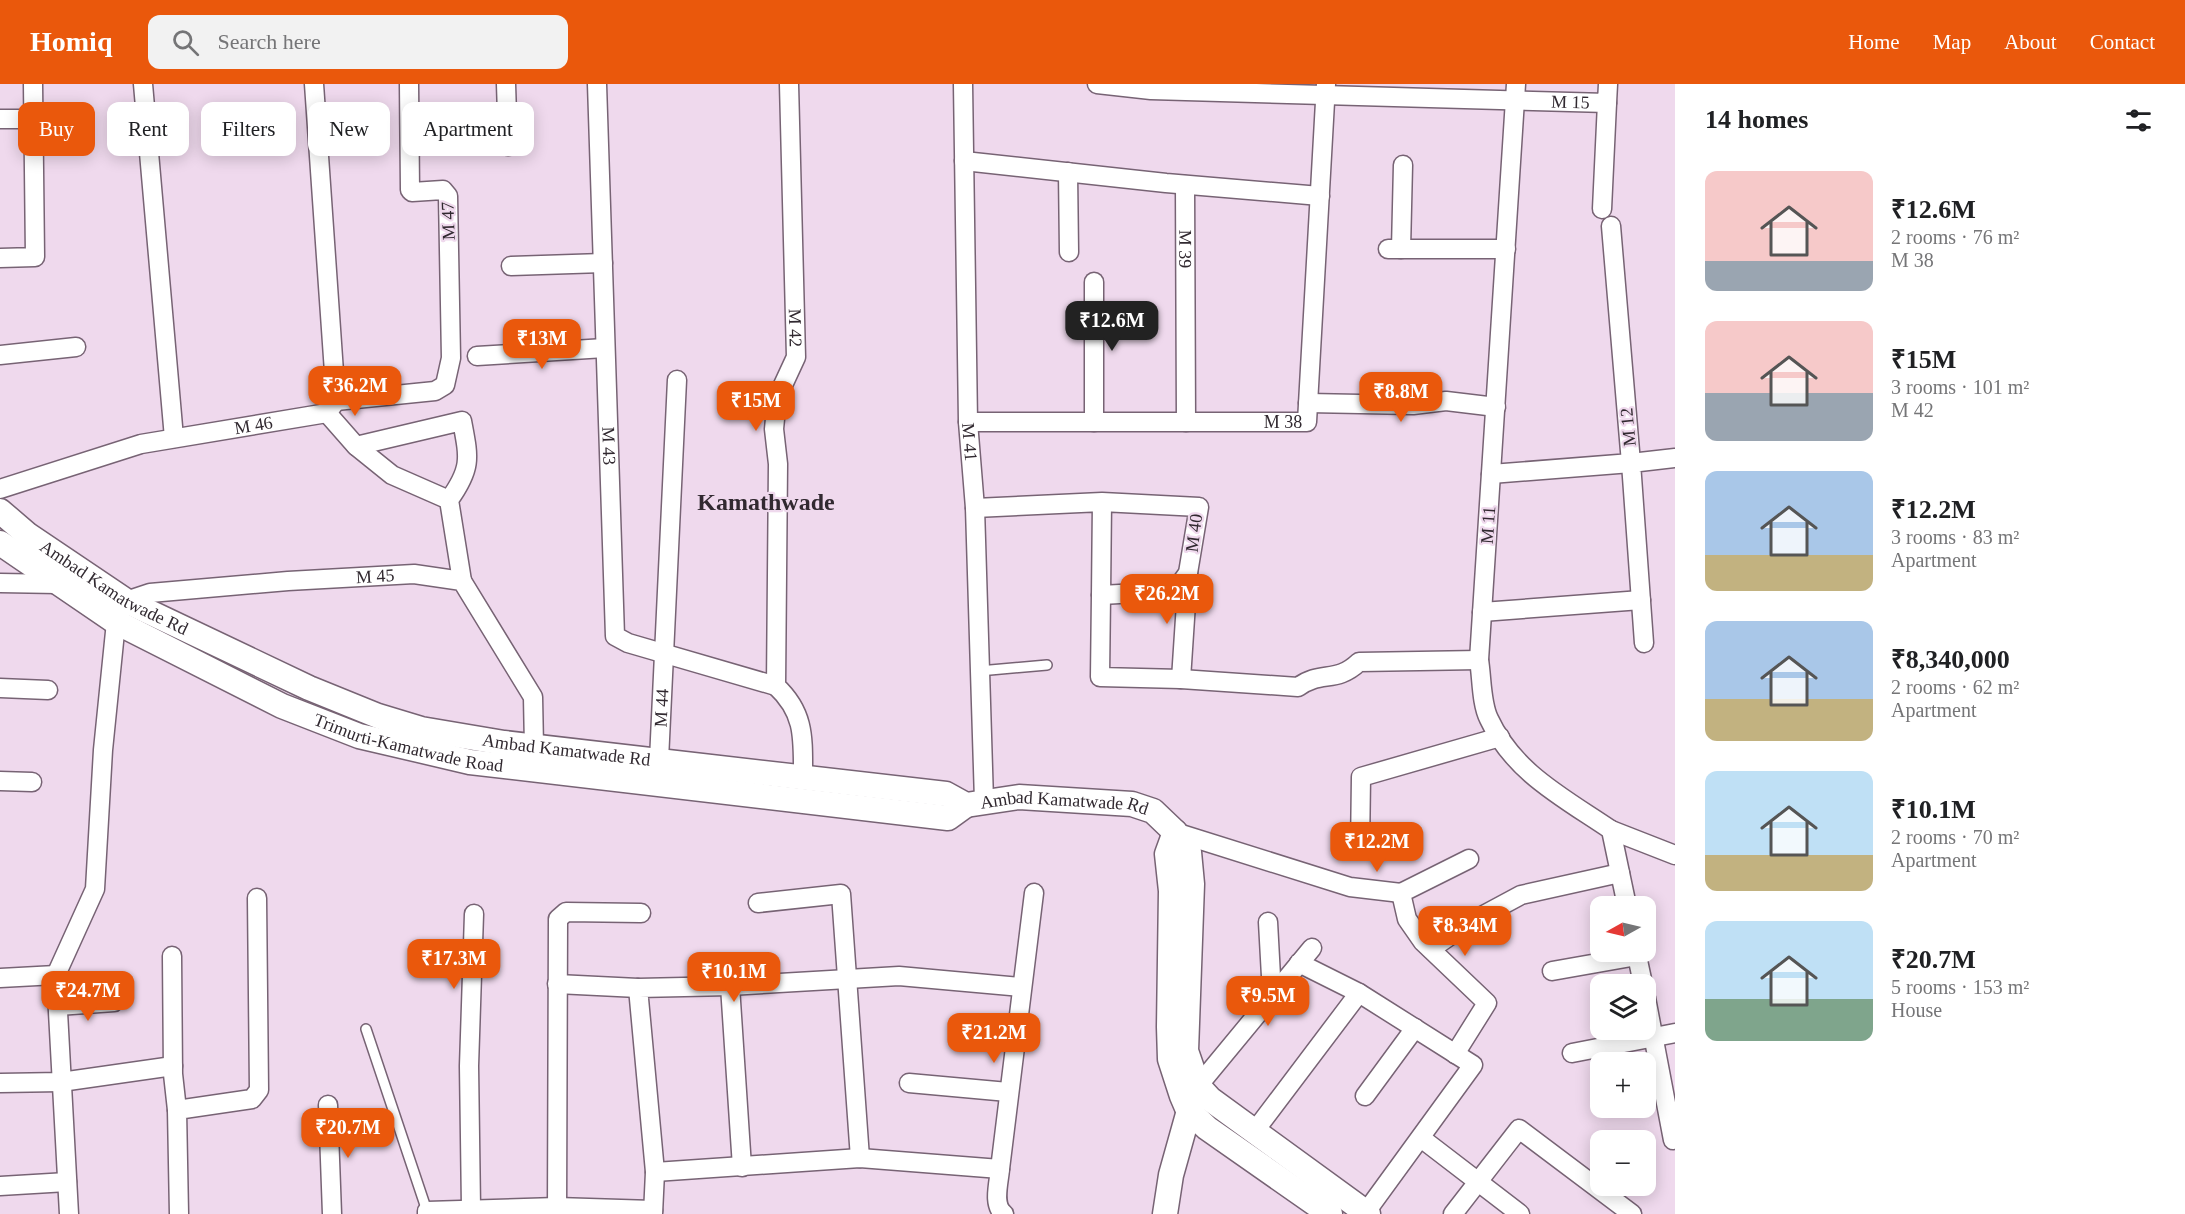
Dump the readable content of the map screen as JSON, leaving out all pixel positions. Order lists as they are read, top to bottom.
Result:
{
  "streets": {
    "street": [
      "M 15",
      "M 47",
      "M 39",
      "M 42",
      "M 38",
      "M 46",
      "M 12",
      "M 41",
      "M 43",
      "M 11",
      "M 40",
      "M 45",
      "Ambad Kamatwade Rd",
      "M 44",
      "Trimurti-Kamatwade Road"
    ]
  },
  "crossings": [
    ["M 15", "M 38"],
    ["M 15", "M 11"],
    ["M 47", "M 46"],
    ["M 39", "M 38"],
    ["M 42", "M 43"],
    ["M 38", "M 41"],
    ["M 12", "M 11"],
    ["M 41", "M 40"],
    ["M 41", "Ambad Kamatwade Rd"],
    ["M 41", "Trimurti-Kamatwade Road"],
    ["M 43", "M 44"],
    ["M 45", "Ambad Kamatwade Rd"],
    ["M 45", "Trimurti-Kamatwade Road"],
    ["Ambad Kamatwade Rd", "M 44"],
    ["Ambad Kamatwade Rd", "Trimurti-Kamatwade Road"]
  ],
  "districts": ["Kamathwade"],
  "north": "left",
  "page": {
    "header": "Homiq",
    "search": "Search here",
    "nav": [
      "Home",
      "Map",
      "About",
      "Contact"
    ],
    "heading": "14 homes",
    "chip": [
      "Buy",
      "Rent",
      "Filters",
      "New",
      "Apartment"
    ],
    "list": [
      {
        "name": "₹12.6M",
        "note": "2 rooms · 76 m² · M 38"
      },
      {
        "name": "₹15M",
        "note": "3 rooms · 101 m² · M 42"
      },
      {
        "name": "₹12.2M",
        "note": "3 rooms · 83 m² · Apartment"
      },
      {
        "name": "₹8,340,000",
        "note": "2 rooms · 62 m² · Apartment"
      },
      {
        "name": "₹10.1M",
        "note": "2 rooms · 70 m² · Apartment"
      },
      {
        "name": "₹20.7M",
        "note": "5 rooms · 153 m² · House"
      }
    ],
    "price": [
      "₹12.6M",
      "₹13M",
      "₹36.2M",
      "₹8.8M",
      "₹15M",
      "₹26.2M",
      "₹12.2M",
      "₹8.34M",
      "₹17.3M",
      "₹10.1M",
      "₹24.7M",
      "₹9.5M",
      "₹21.2M",
      "₹20.7M"
    ],
    "map_buttons": ["+", "−"]
  }
}
